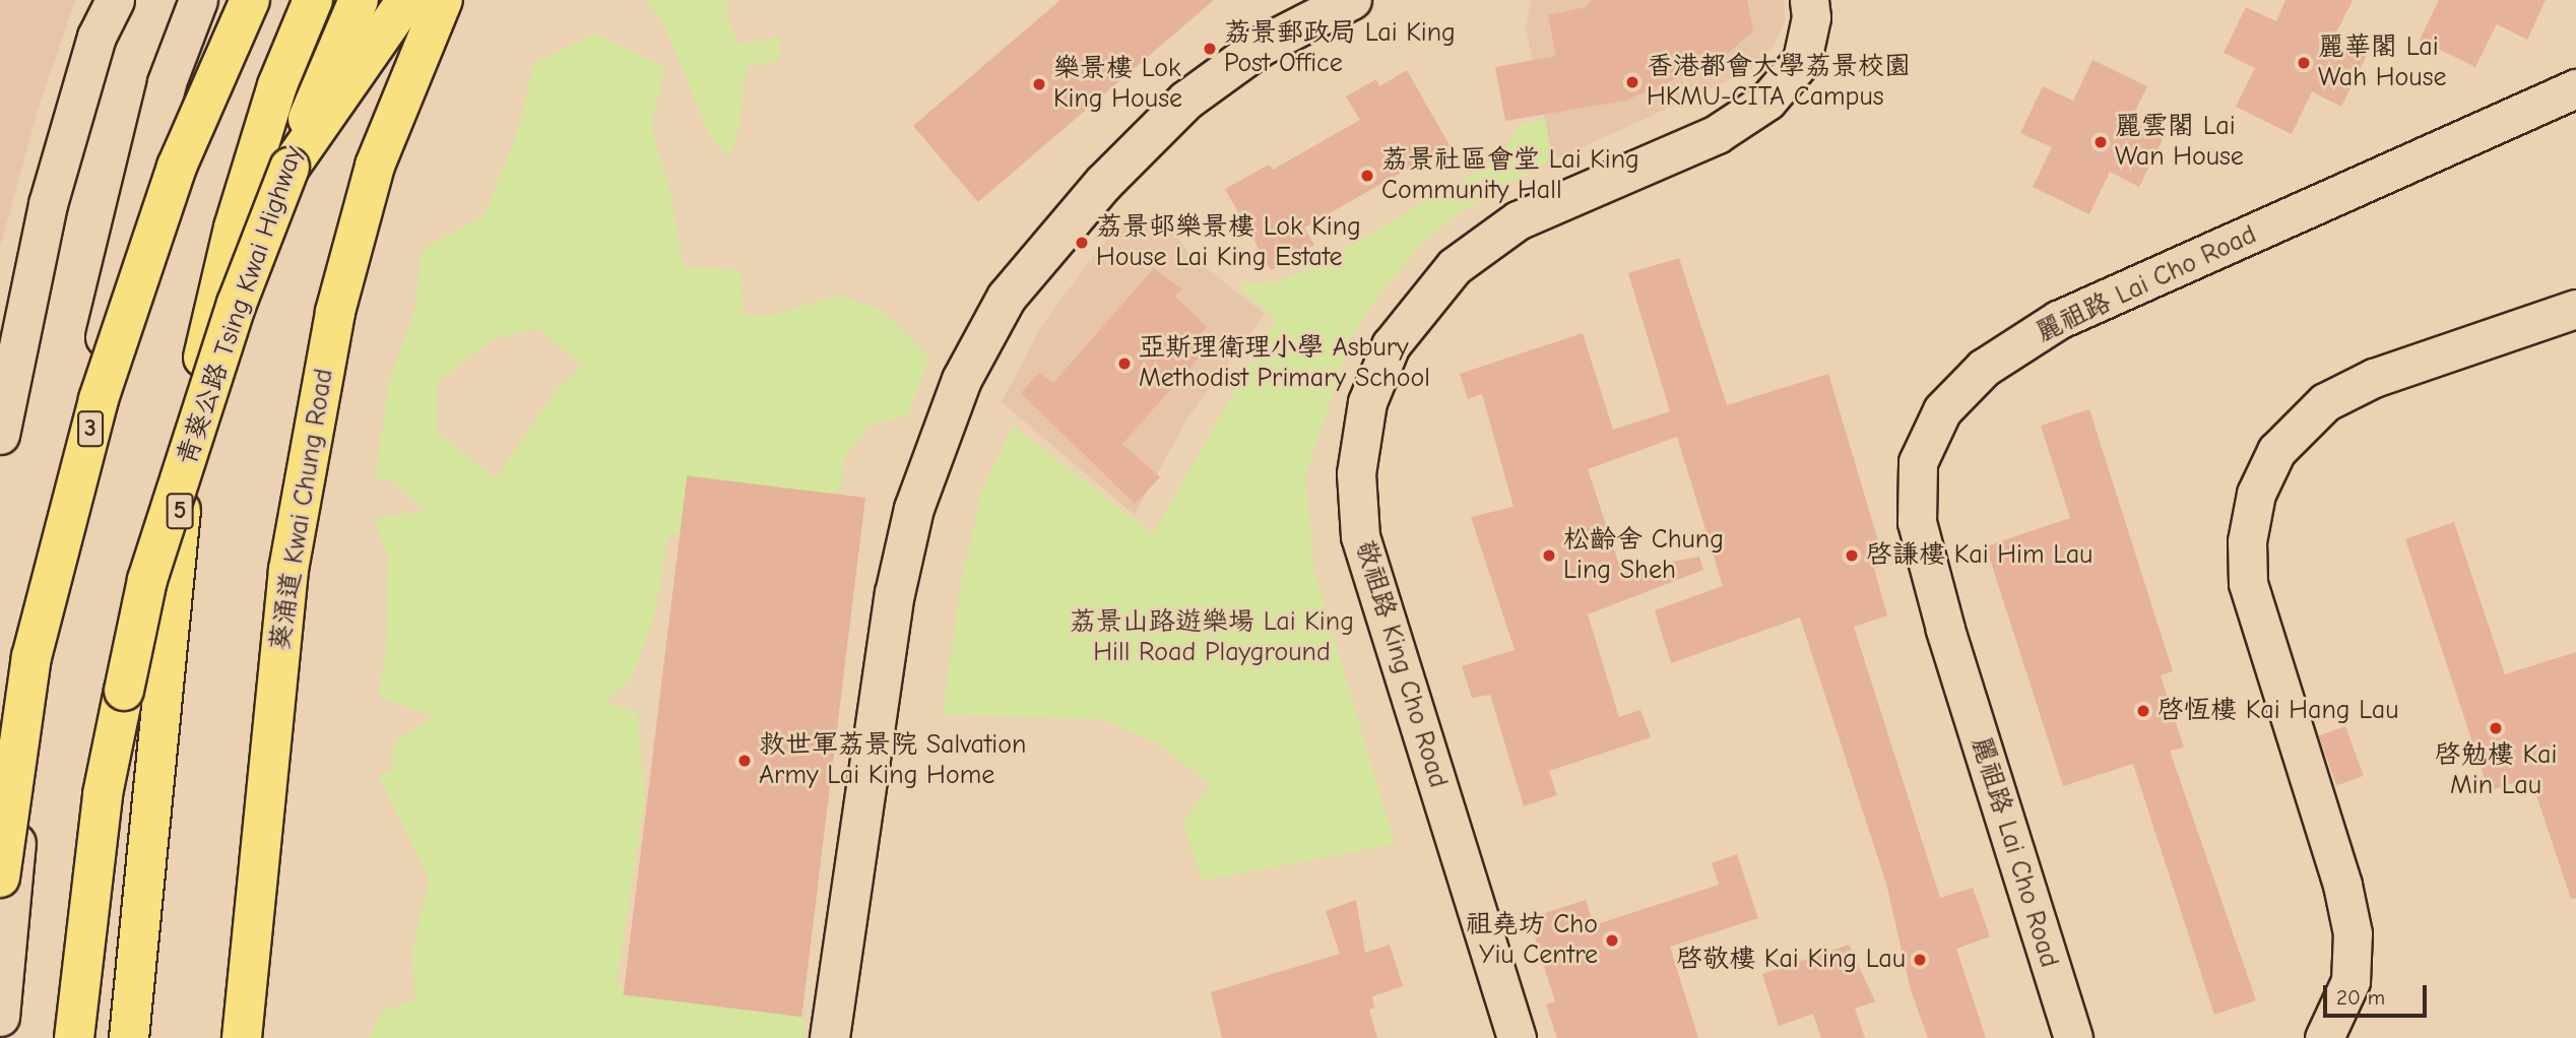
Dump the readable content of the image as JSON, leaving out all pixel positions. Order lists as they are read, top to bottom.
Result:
{
  "streets": {
    "highway": [
      "青葵公路 Tsing Kwai Highway",
      "3",
      "葵涌道 Kwai Chung Road",
      "5"
    ],
    "street": ["麗祖路 Lai Cho Road", "敬祖路 King Cho Road"]
  },
  "parks": ["荔景山路遊樂場 Lai King Hill Road Playground"],
  "places": [
    "荔景郵政局 Lai King Post Office",
    "麗華閣 Lai Wah House",
    "香港都會大學荔景校園 HKMU-CITA Campus",
    "樂景樓 Lok King House",
    "麗雲閣 Lai Wan House",
    "荔景社區會堂 Lai King Community Hall",
    "荔景邨樂景樓 Lok King House Lai King Estate",
    "亞斯理衛理小學 Asbury Methodist Primary School",
    "松齡舍 Chung Ling Sheh",
    "啓謙樓 Kai Him Lau",
    "啓恆樓 Kai Hang Lau",
    "啓勉樓 Kai Min Lau",
    "救世軍荔景院 Salvation Army Lai King Home",
    "祖堯坊 Cho Yiu Centre",
    "啓敬樓 Kai King Lau"
  ],
  "scale_bar": "20 m"
}
